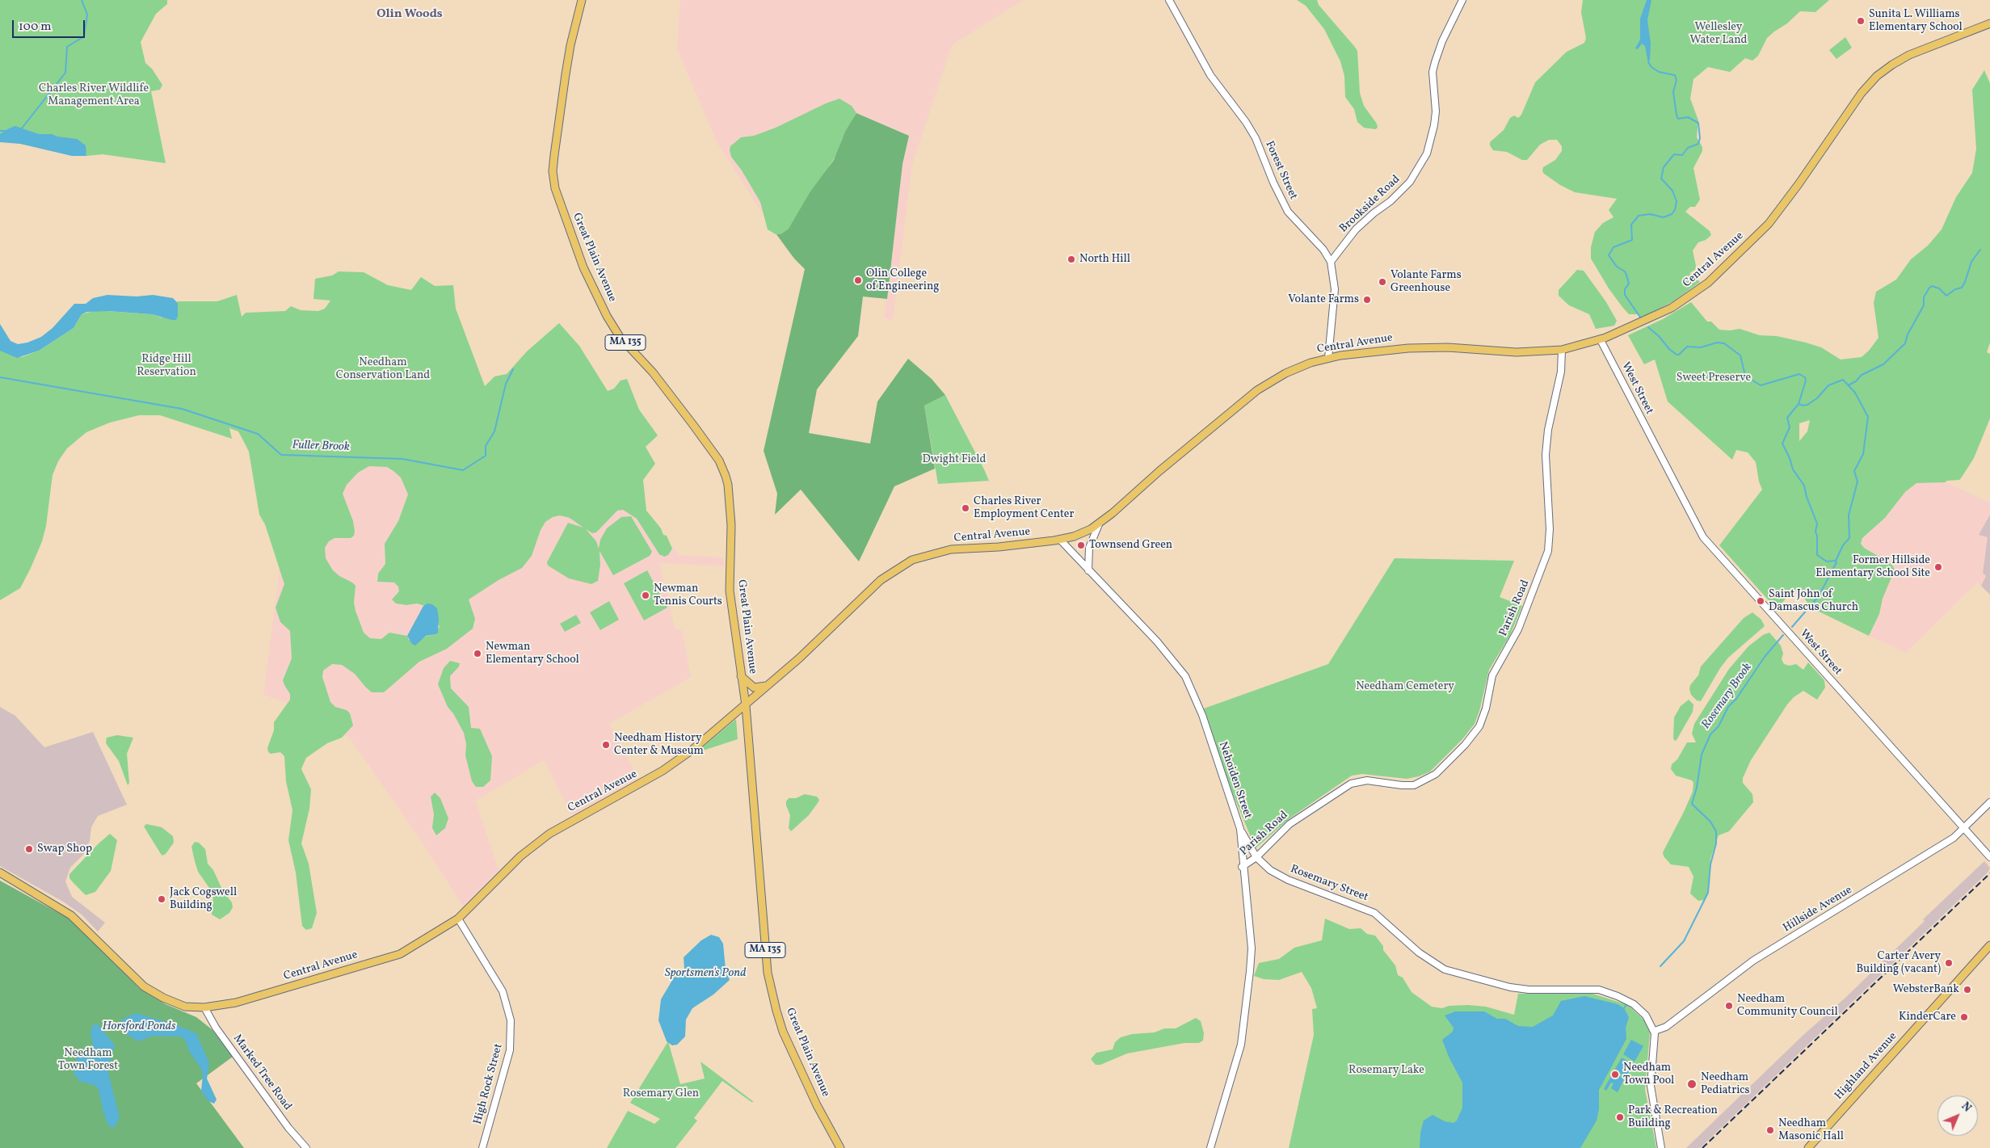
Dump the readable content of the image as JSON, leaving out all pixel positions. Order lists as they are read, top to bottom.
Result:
{
  "streets": {
    "main road": [
      "Great Plain Avenue",
      "Central Avenue",
      "MA 135",
      "Highland Avenue"
    ],
    "street": [
      "Forest Street",
      "Brookside Road",
      "West Street",
      "Parish Road",
      "Nehoiden Street",
      "Rosemary Street",
      "Hillside Avenue",
      "Marked Tree Road",
      "High Rock Street"
    ]
  },
  "crossings": [
    ["Forest Street", "Brookside Road"],
    ["Forest Street", "Central Avenue"],
    ["Great Plain Avenue", "Central Avenue"],
    ["Central Avenue", "West Street"],
    ["Central Avenue", "Parish Road"],
    ["Central Avenue", "Nehoiden Street"],
    ["Central Avenue", "Marked Tree Road"],
    ["Central Avenue", "High Rock Street"],
    ["West Street", "Hillside Avenue"],
    ["Parish Road", "Nehoiden Street"],
    ["Parish Road", "Rosemary Street"],
    ["Nehoiden Street", "Rosemary Street"],
    ["Rosemary Street", "Hillside Avenue"]
  ],
  "districts": ["Olin Woods"],
  "water": [
    "Fuller Brook",
    "Rosemary Brook",
    "Sportsmen's Pond",
    "Horsford Ponds"
  ],
  "parks": [
    "Wellesley Water Land",
    "Charles River Wildlife Management Area",
    "Ridge Hill Reservation",
    "Needham Conservation Land",
    "Sweet Preserve",
    "Dwight Field",
    "Needham Cemetery",
    "Needham Town Forest",
    "Rosemary Lake",
    "Rosemary Glen"
  ],
  "places": [
    "Sunita L. Williams Elementary School",
    "North Hill",
    "Olin College of Engineering",
    "Volante Farms Greenhouse",
    "Volante Farms",
    "Charles River Employment Center",
    "Townsend Green",
    "Former Hillside Elementary School Site",
    "Newman Tennis Courts",
    "Saint John of Damascus Church",
    "Newman Elementary School",
    "Needham History Center & Museum",
    "Swap Shop",
    "Jack Cogswell Building",
    "Carter Avery Building (vacant)",
    "WebsterBank",
    "Needham Community Council",
    "KinderCare",
    "Needham Town Pool",
    "Needham Pediatrics",
    "Park & Recreation Building",
    "Needham Masonic Hall"
  ],
  "scale_bar": "100 m",
  "north": "top right"
}
